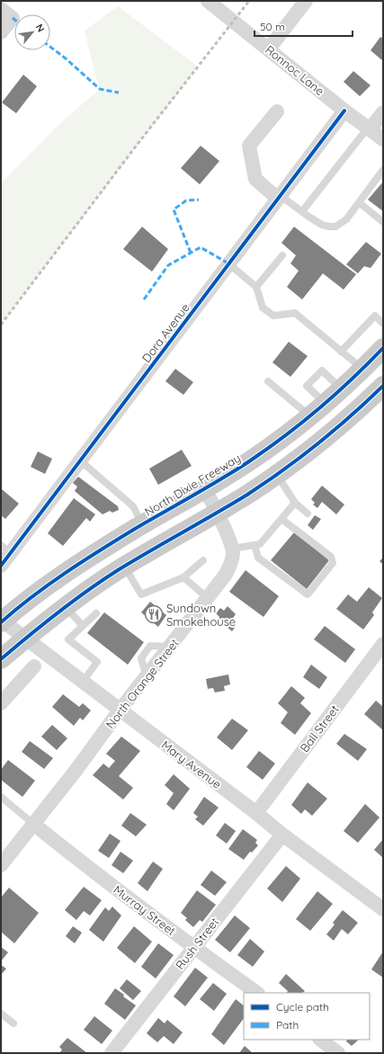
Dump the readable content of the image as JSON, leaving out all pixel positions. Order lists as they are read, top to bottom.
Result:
{
  "streets": {
    "main road": ["North Dixie Freeway"],
    "street": [
      "Ronnoc Lane",
      "Dora Avenue",
      "North Orange Street",
      "Ball Street",
      "Mary Avenue",
      "Murray Street",
      "Rush Street"
    ]
  },
  "crossings": [
    ["Ronnoc Lane", "Dora Avenue"],
    ["North Dixie Freeway", "Mary Avenue"],
    ["North Orange Street", "Mary Avenue"],
    ["North Orange Street", "Murray Street"],
    ["Ball Street", "Mary Avenue"],
    ["Mary Avenue", "Rush Street"],
    ["Murray Street", "Rush Street"]
  ],
  "places": {
    "restaurant": ["Sundown Smokehouse"]
  },
  "legend": ["Cycle path", "Path"],
  "scale_bar": "50 m",
  "north": "top right"
}
